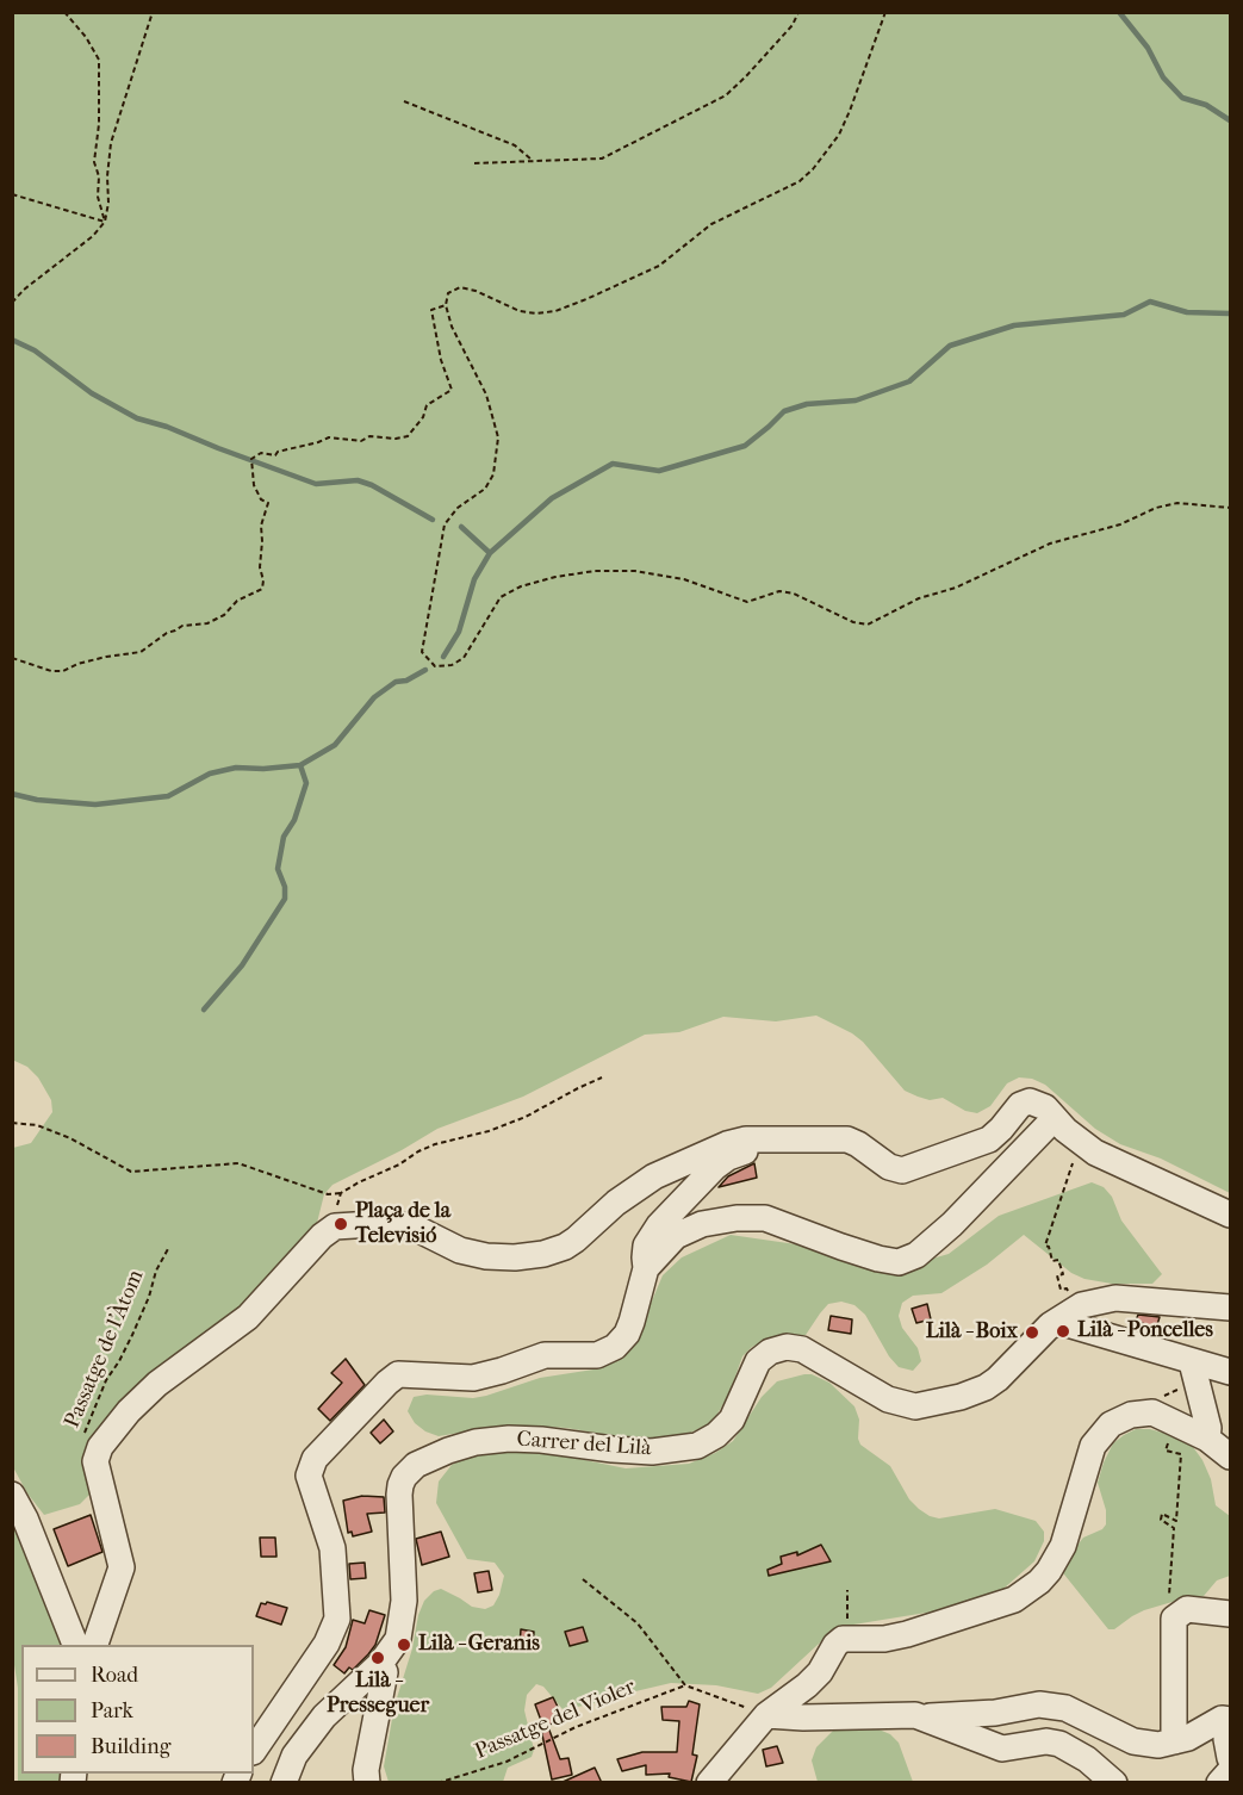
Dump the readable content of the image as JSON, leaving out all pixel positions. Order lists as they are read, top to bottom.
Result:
{
  "streets": {
    "street": ["Carrer del Lilà"],
    "path": ["Passatge de l'Àtom", "Passatge del Violer"]
  },
  "places": [
    "Plaça de la Televisió",
    "Lilà - Poncelles",
    "Lilà - Boix",
    "Lilà - Geranis",
    "Lilà - Presseguer"
  ],
  "legend": ["Road", "Park", "Building"]
}
